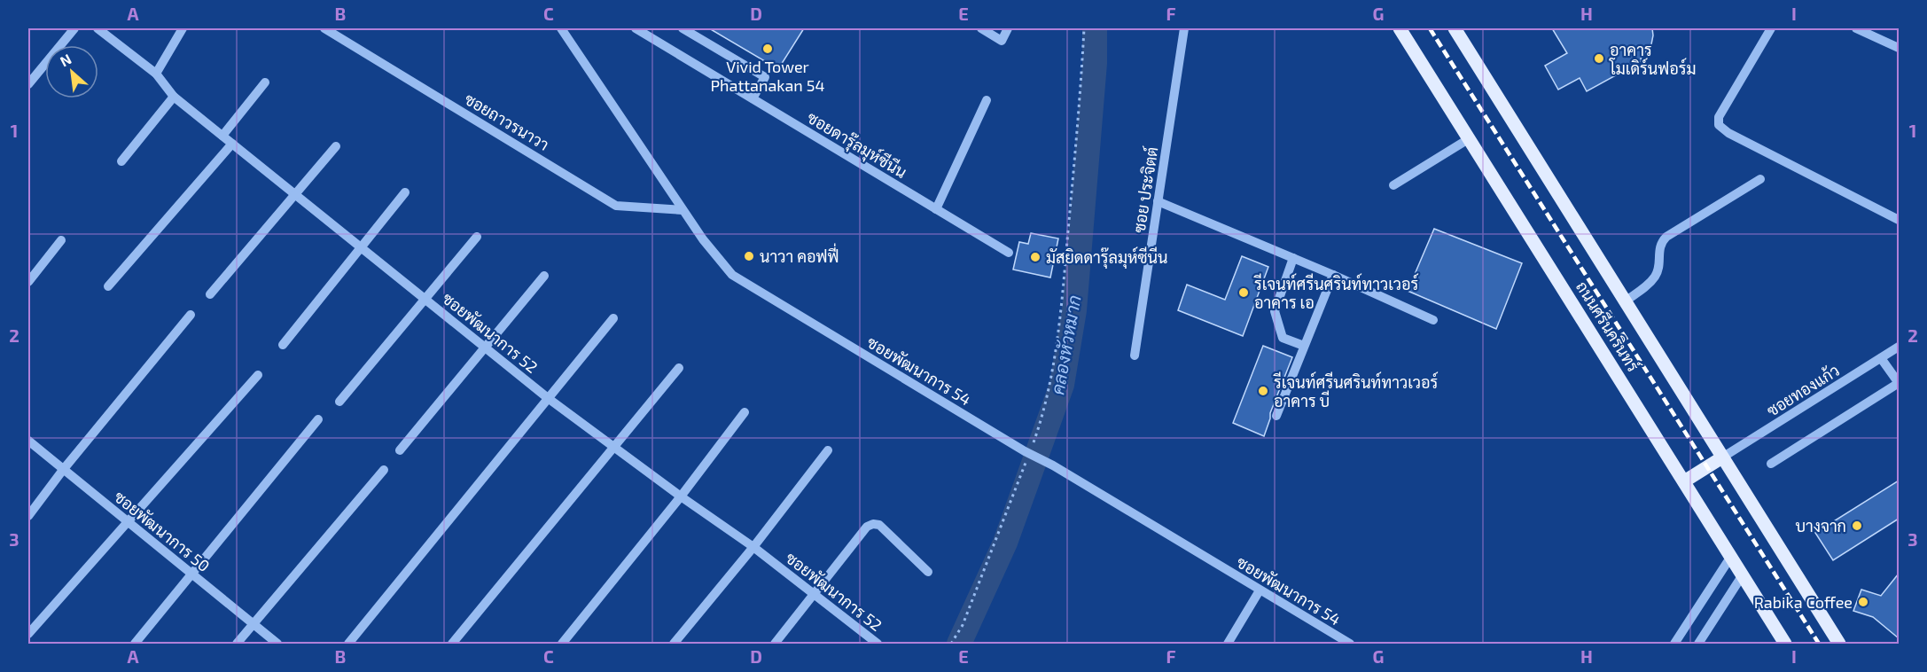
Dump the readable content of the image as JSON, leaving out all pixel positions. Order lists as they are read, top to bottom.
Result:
{
  "streets": {
    "main road": ["ถนนศรีนครินทร์"],
    "street": [
      "ซอยถาวรนาวา",
      "ซอยดารุ๊ลมุห์ซีนีน",
      "ซอย ประจิตต์",
      "ซอยพัฒนาการ 52",
      "ซอยพัฒนาการ 54",
      "ซอยทองแก้ว",
      "ซอยพัฒนาการ 50"
    ]
  },
  "crossings": [
    ["ซอยถาวรนาวา", "ซอยพัฒนาการ 54"],
    ["ถนนศรีนครินทร์", "ซอยทองแก้ว"]
  ],
  "water": ["คลองหัวหมาก"],
  "places": [
    "Vivid Tower Phattanakan 54",
    "อาคาร โมเดิร์นฟอร์ม",
    "นาวา คอฟฟี่",
    "มัสยิดดารุ๊ลมุห์ซีนีน",
    "รีเจนท์ศรีนศรินท์ทาวเวอร์ อาคาร เอ",
    "รีเจนท์ศรีนศรินท์ทาวเวอร์ อาคาร บี",
    "บางจาก",
    "Rabika Coffee"
  ],
  "north": "top left",
  "grid": {
    "columns": [
      "A",
      "B",
      "C",
      "D",
      "E",
      "F",
      "G",
      "H",
      "I"
    ],
    "rows": ["1", "2", "3"]
  }
}
